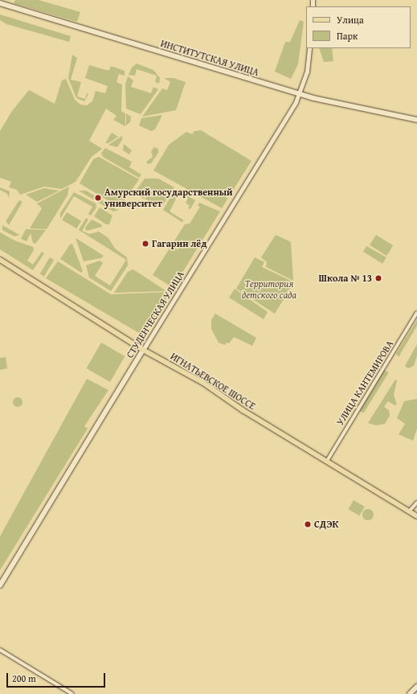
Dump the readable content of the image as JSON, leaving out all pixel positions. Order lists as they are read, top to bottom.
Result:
{
  "streets": {
    "main road": ["ИНСТИТУТСКАЯ УЛИЦА", "СТУДЕНЧЕСКАЯ УЛИЦА", "ИГНАТЬЕВСКОЕ ШОССЕ"],
    "street": ["УЛИЦА КАНТЕМИРОВА"]
  },
  "crossings": [
    ["ИНСТИТУТСКАЯ УЛИЦА", "СТУДЕНЧЕСКАЯ УЛИЦА"],
    ["СТУДЕНЧЕСКАЯ УЛИЦА", "ИГНАТЬЕВСКОЕ ШОССЕ"],
    ["ИГНАТЬЕВСКОЕ ШОССЕ", "УЛИЦА КАНТЕМИРОВА"]
  ],
  "parks": ["Территория детского сада"],
  "places": [
    "Амурский государственный университет",
    "Гагарин лёд",
    "Школа № 13",
    "СДЭК"
  ],
  "legend": ["Улица", "Парк"],
  "scale_bar": "200 m"
}
